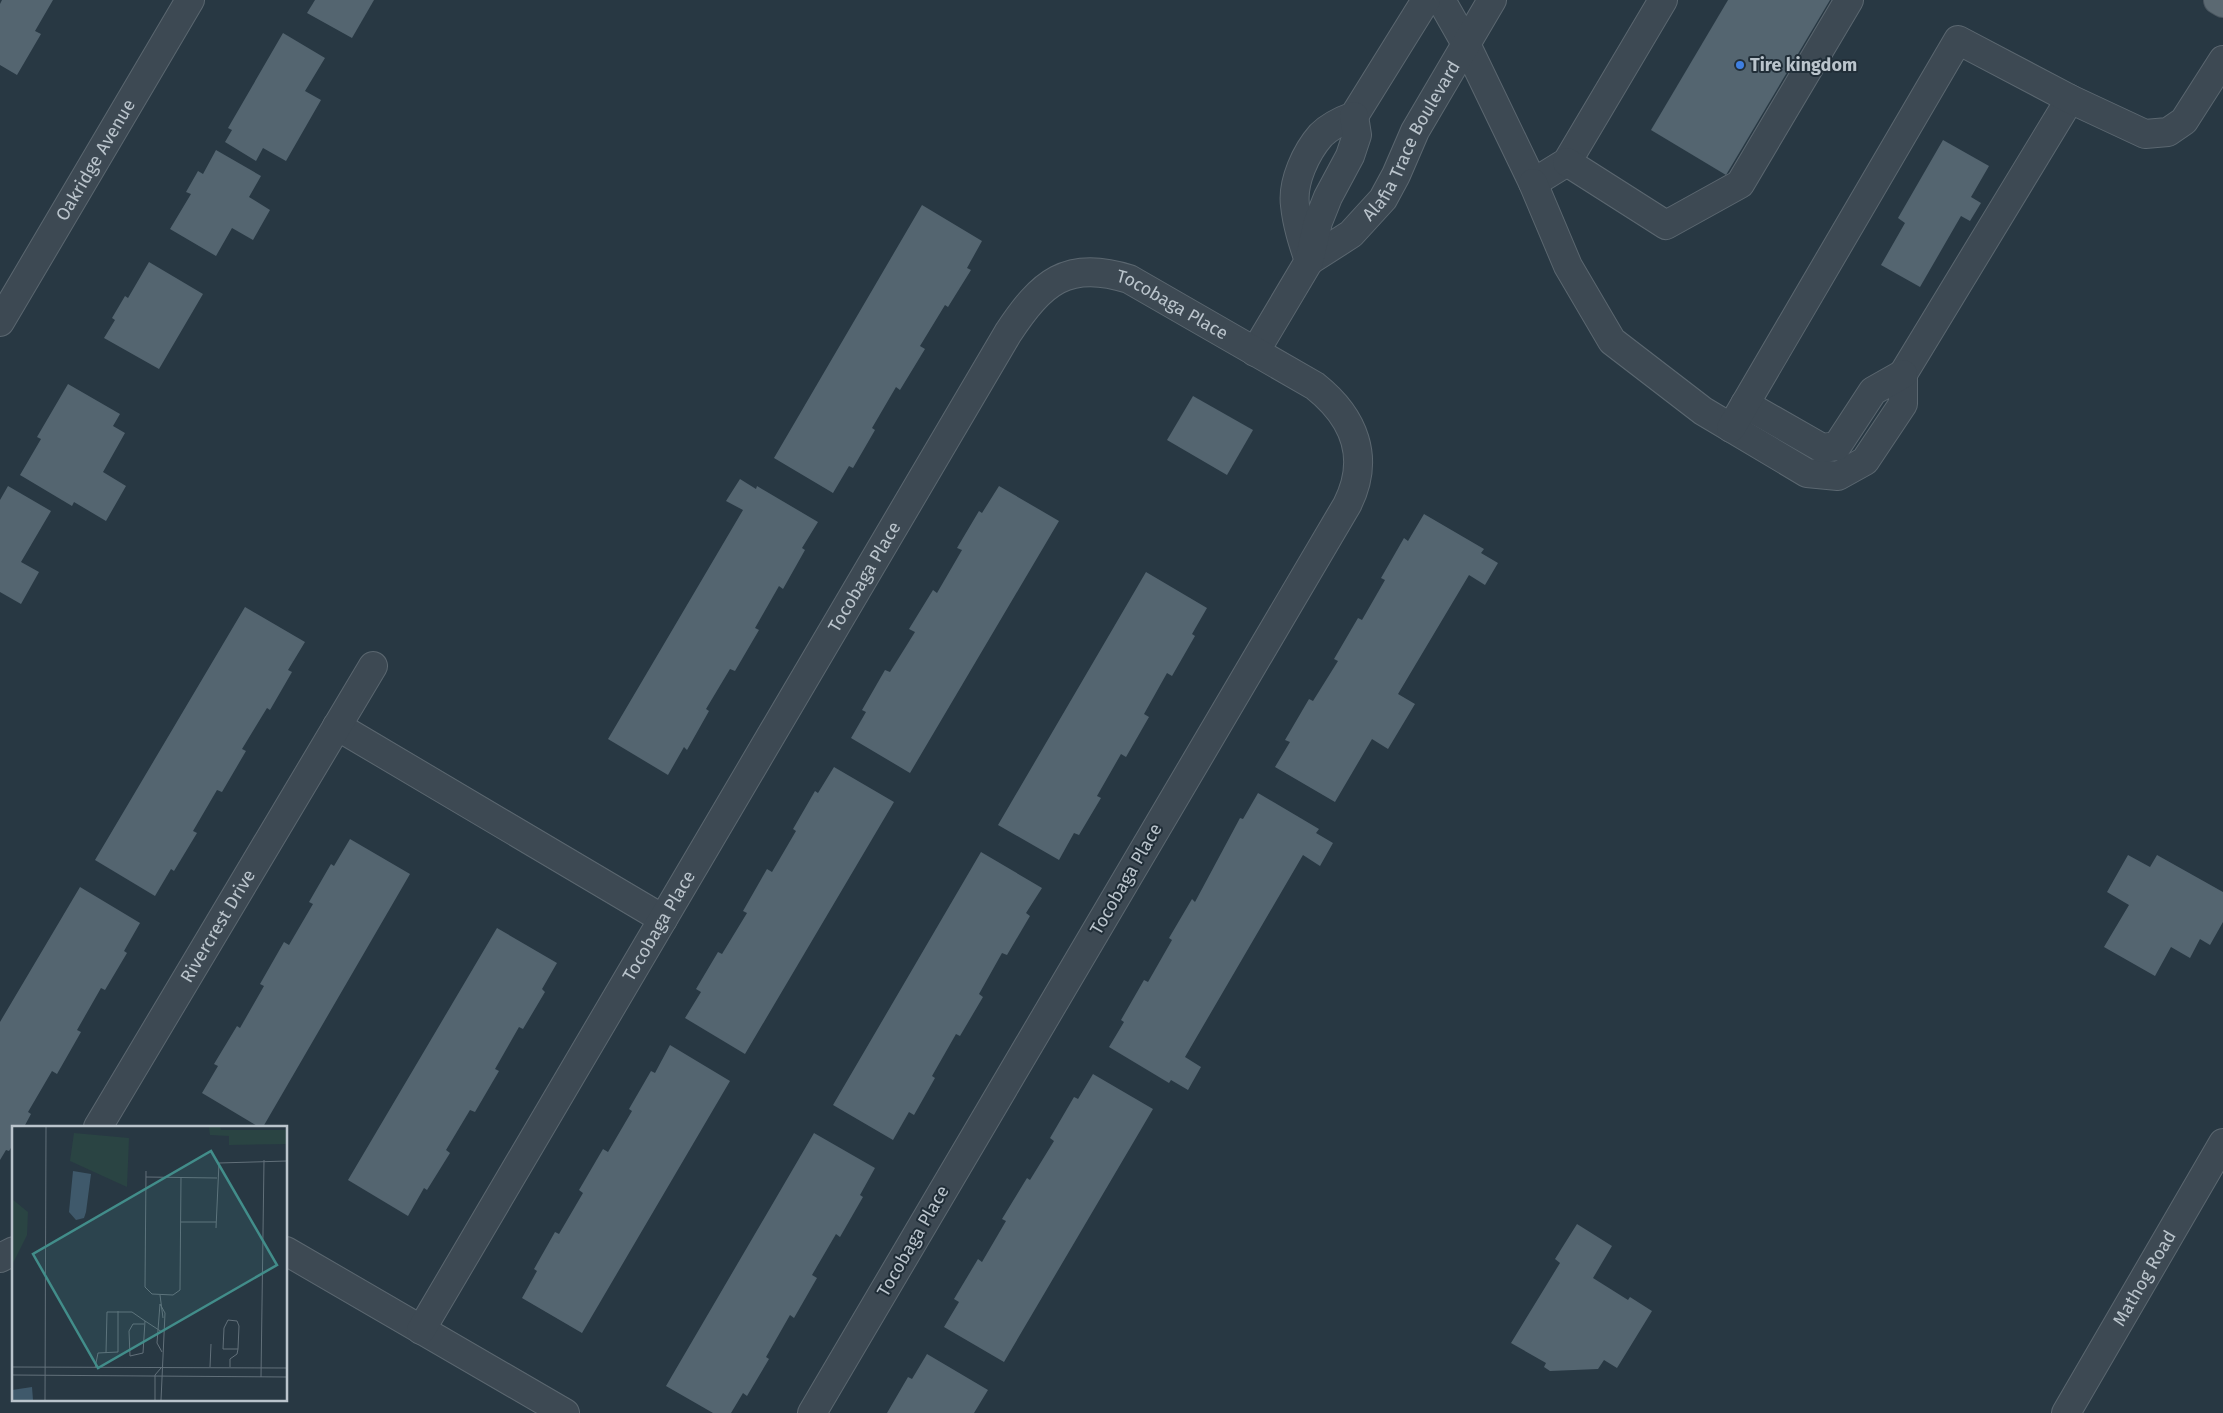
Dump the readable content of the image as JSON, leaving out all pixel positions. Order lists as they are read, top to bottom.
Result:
{
  "streets": {
    "street": [
      "Alafia Trace Boulevard",
      "Oakridge Avenue",
      "Tocobaga Place",
      "Rivercrest Drive",
      "Mathog Road"
    ]
  },
  "crossings": [
    ["Alafia Trace Boulevard", "Tocobaga Place"]
  ],
  "places": ["Tire kingdom"]
}
